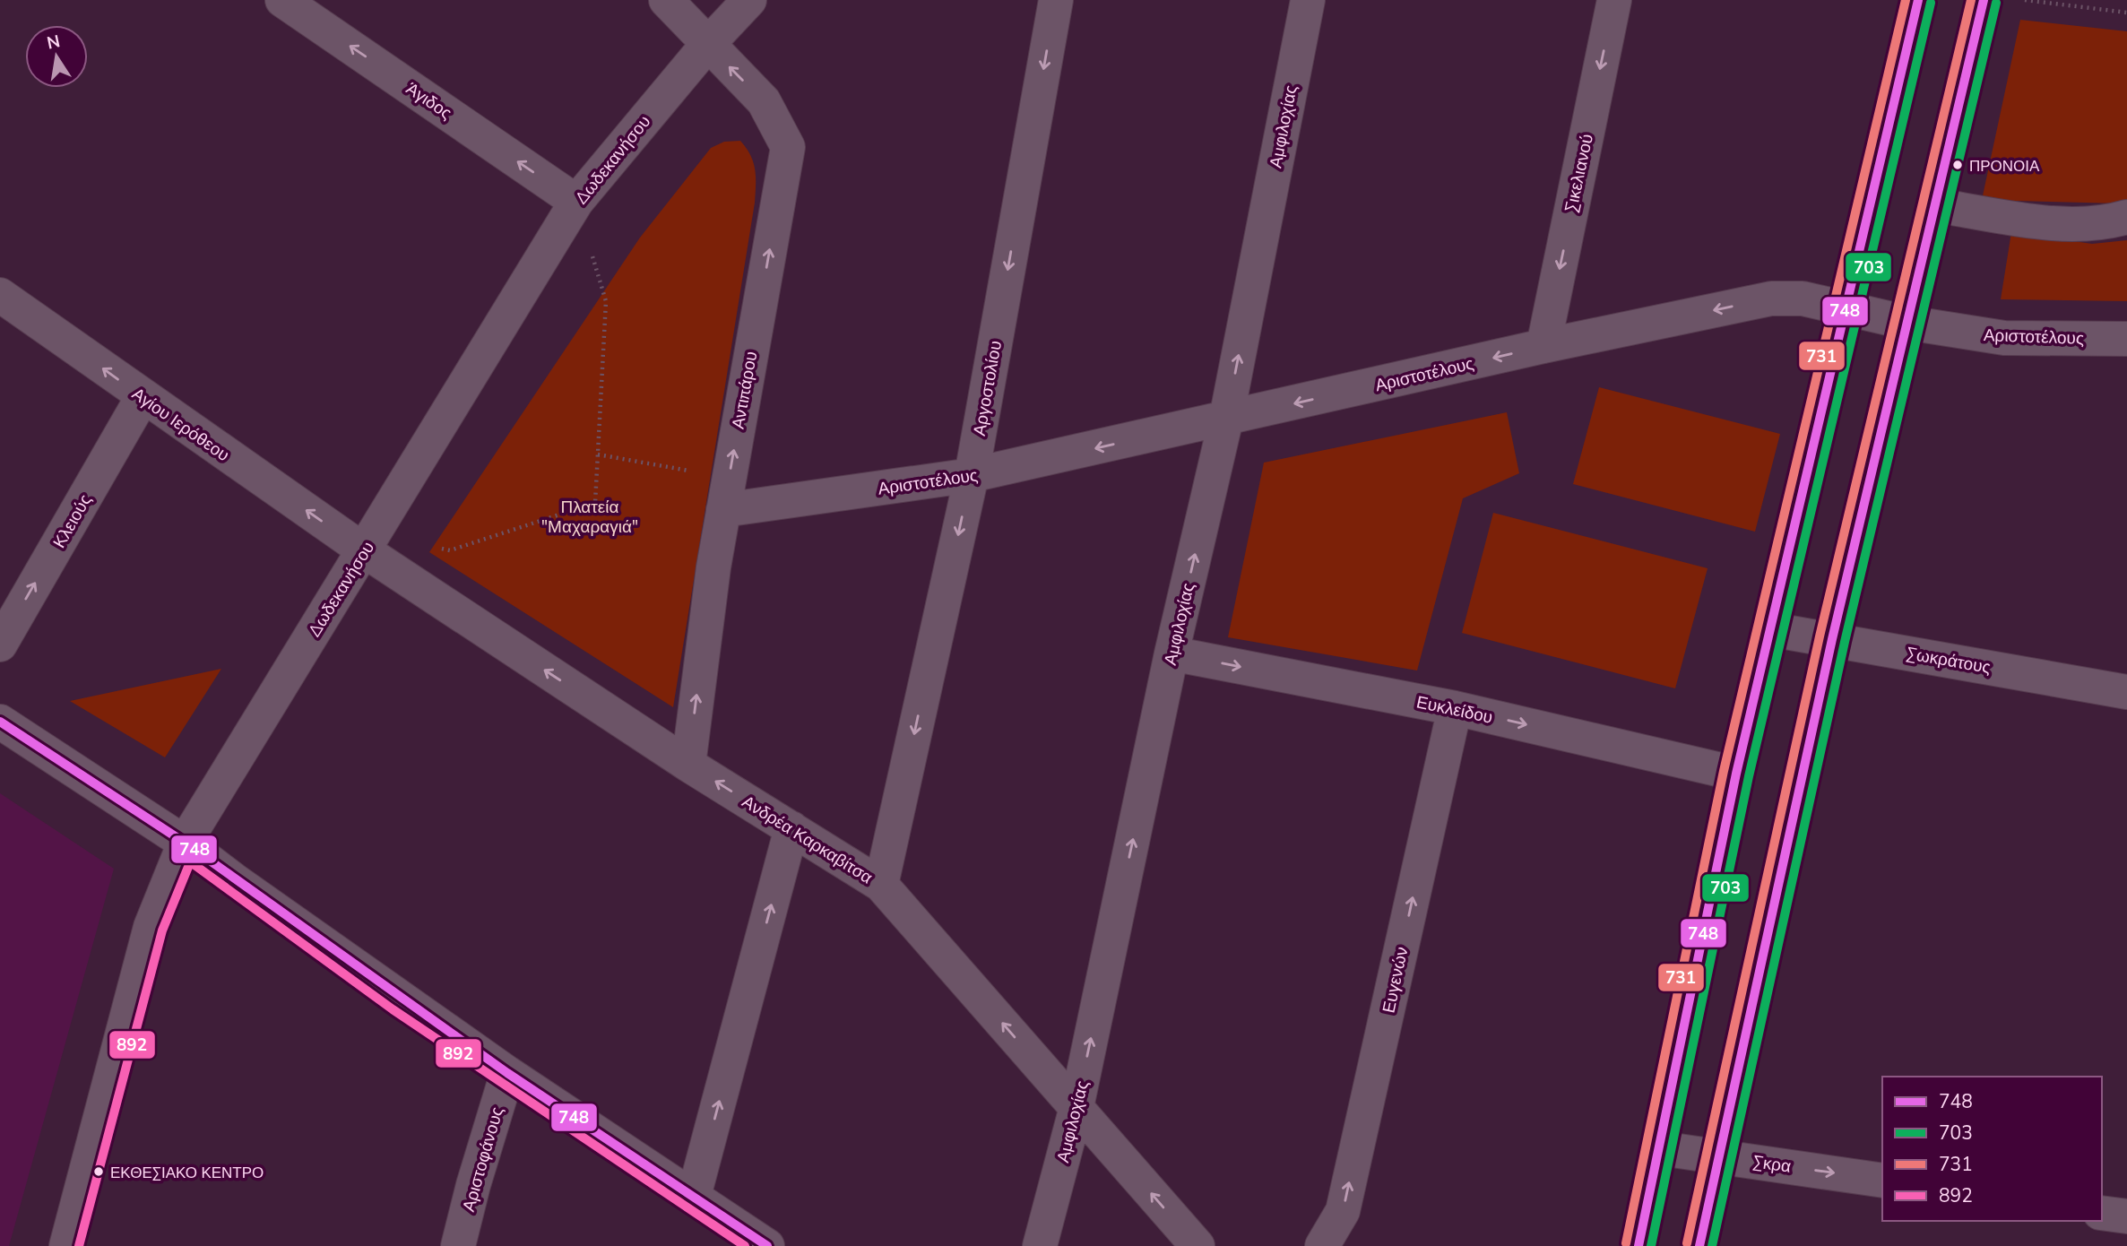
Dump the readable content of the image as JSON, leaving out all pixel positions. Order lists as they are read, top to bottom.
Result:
{
  "streets": {
    "street": [
      "Άγιδος",
      "Αμφιλοχίας",
      "Δωδεκανήσου",
      "Σικελιανού",
      "Αριστοτέλους",
      "Αργοστολίου",
      "Αντιπάρου",
      "Αγίου Ιερόθεου",
      "Κλειούς",
      "Σωκράτους",
      "Ευκλείδου",
      "Ανδρέα Καρκαβίτσα",
      "Ευγενών",
      "Αριστοφάνους",
      "Σκρα"
    ]
  },
  "crossings": [
    ["Άγιδος", "Δωδεκανήσου"],
    ["Αμφιλοχίας", "Αριστοτέλους"],
    ["Αμφιλοχίας", "Ευκλείδου"],
    ["Αμφιλοχίας", "Ανδρέα Καρκαβίτσα"],
    ["Δωδεκανήσου", "Αντιπάρου"],
    ["Δωδεκανήσου", "Αγίου Ιερόθεου"],
    ["Δωδεκανήσου", "Ανδρέα Καρκαβίτσα"],
    ["Σικελιανού", "Αριστοτέλους"],
    ["Αριστοτέλους", "Αργοστολίου"],
    ["Αριστοτέλους", "Αντιπάρου"],
    ["Αργοστολίου", "Ανδρέα Καρκαβίτσα"],
    ["Αντιπάρου", "Ανδρέα Καρκαβίτσα"],
    ["Αγίου Ιερόθεου", "Κλειούς"],
    ["Αγίου Ιερόθεου", "Ανδρέα Καρκαβίτσα"],
    ["Ευκλείδου", "Ευγενών"]
  ],
  "one_way": [
    "Άγιδος",
    "Αμφιλοχίας",
    "Σικελιανού",
    "Αριστοτέλους",
    "Αργοστολίου",
    "Αντιπάρου",
    "Αγίου Ιερόθεου",
    "Κλειούς",
    "Ευκλείδου",
    "Ανδρέα Καρκαβίτσα",
    "Ευγενών",
    "Σκρα"
  ],
  "parks": ["Πλατεία \"Μαχαραγιά\""],
  "places": ["ΠΡΟΝΟΙΑ", "ΕΚΘΕΣΙΑΚΟ ΚΕΝΤΡΟ"],
  "lines": [
    "transit line 748",
    "transit line 731",
    "transit line 703",
    "transit line 892"
  ],
  "legend": [
    "748",
    "703",
    "731",
    "892"
  ],
  "north": "top"
}
